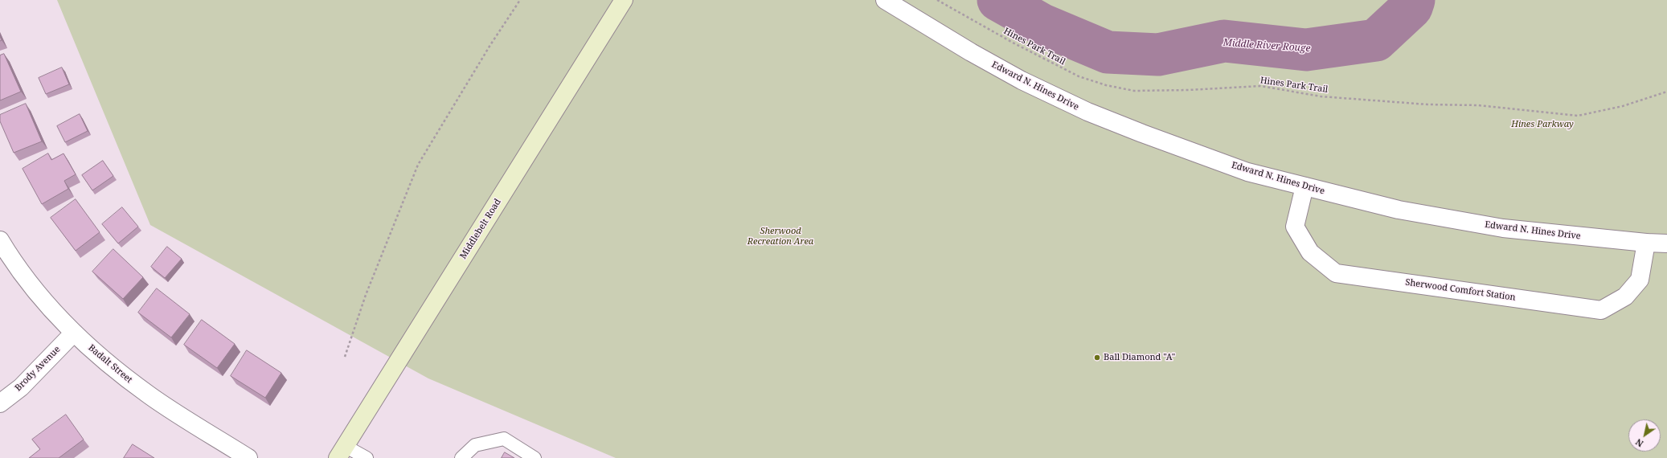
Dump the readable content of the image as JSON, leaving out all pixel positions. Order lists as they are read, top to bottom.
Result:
{
  "streets": {
    "main road": ["Middlebelt Road"],
    "street": [
      "Edward N. Hines Drive",
      "Sherwood Comfort Station",
      "Badalt Street",
      "Brody Avenue"
    ],
    "path": ["Hines Park Trail"]
  },
  "crossings": [
    ["Edward N. Hines Drive", "Sherwood Comfort Station"],
    ["Badalt Street", "Brody Avenue"]
  ],
  "water": ["Middle River Rouge"],
  "parks": ["Hines Parkway", "Sherwood Recreation Area"],
  "places": ["Ball Diamond \"A\""],
  "north": "bottom left"
}
